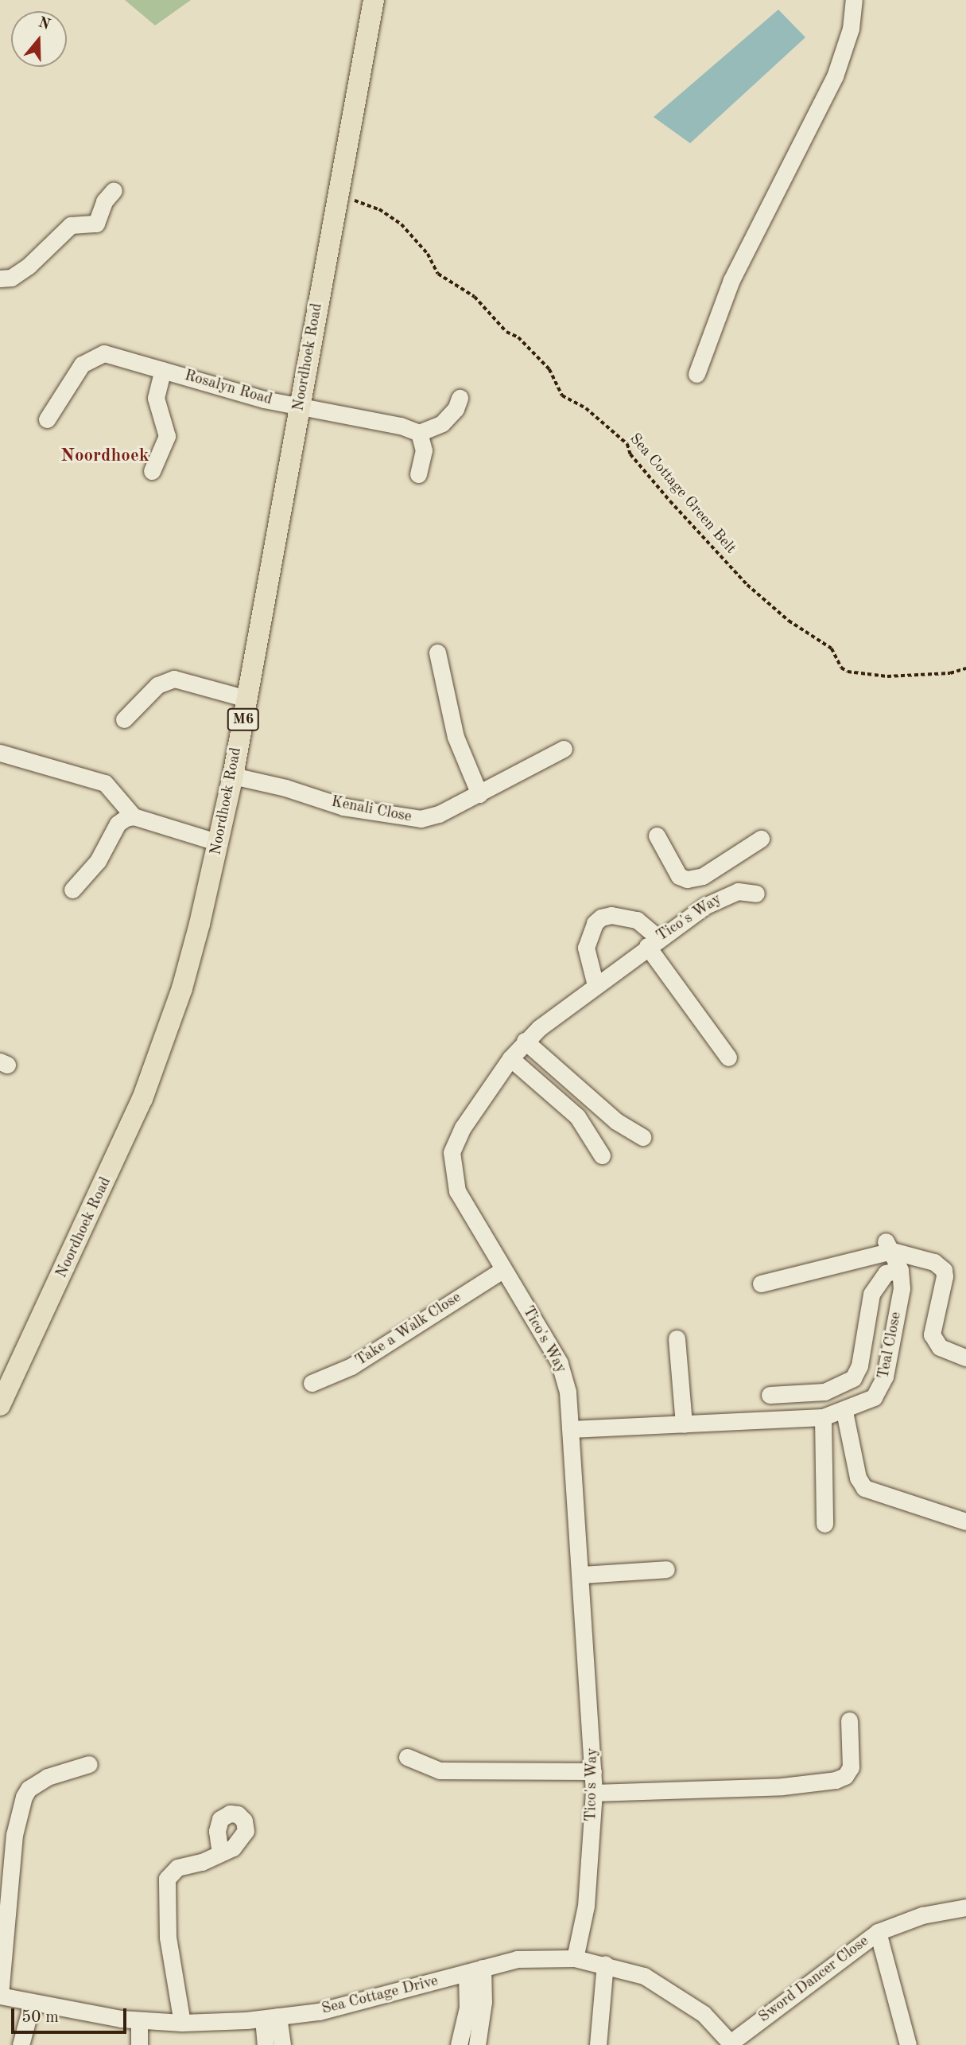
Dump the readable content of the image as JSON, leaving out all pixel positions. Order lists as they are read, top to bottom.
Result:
{
  "streets": {
    "main road": ["Noordhoek Road", "M6"],
    "street": [
      "Rosalyn Road",
      "Kenali Close",
      "Tico's Way",
      "Take a Walk Close",
      "Teal Close",
      "Sword Dancer Close",
      "Sea Cottage Drive"
    ],
    "path": ["Sea Cottage Green Belt"]
  },
  "crossings": [
    ["Noordhoek Road", "Rosalyn Road"],
    ["Noordhoek Road", "Sea Cottage Green Belt"],
    ["Noordhoek Road", "Kenali Close"],
    ["Tico's Way", "Take a Walk Close"],
    ["Tico's Way", "Teal Close"],
    ["Tico's Way", "Sea Cottage Drive"],
    ["Sword Dancer Close", "Sea Cottage Drive"]
  ],
  "districts": ["Noordhoek"],
  "scale_bar": "50 m",
  "north": "top"
}
